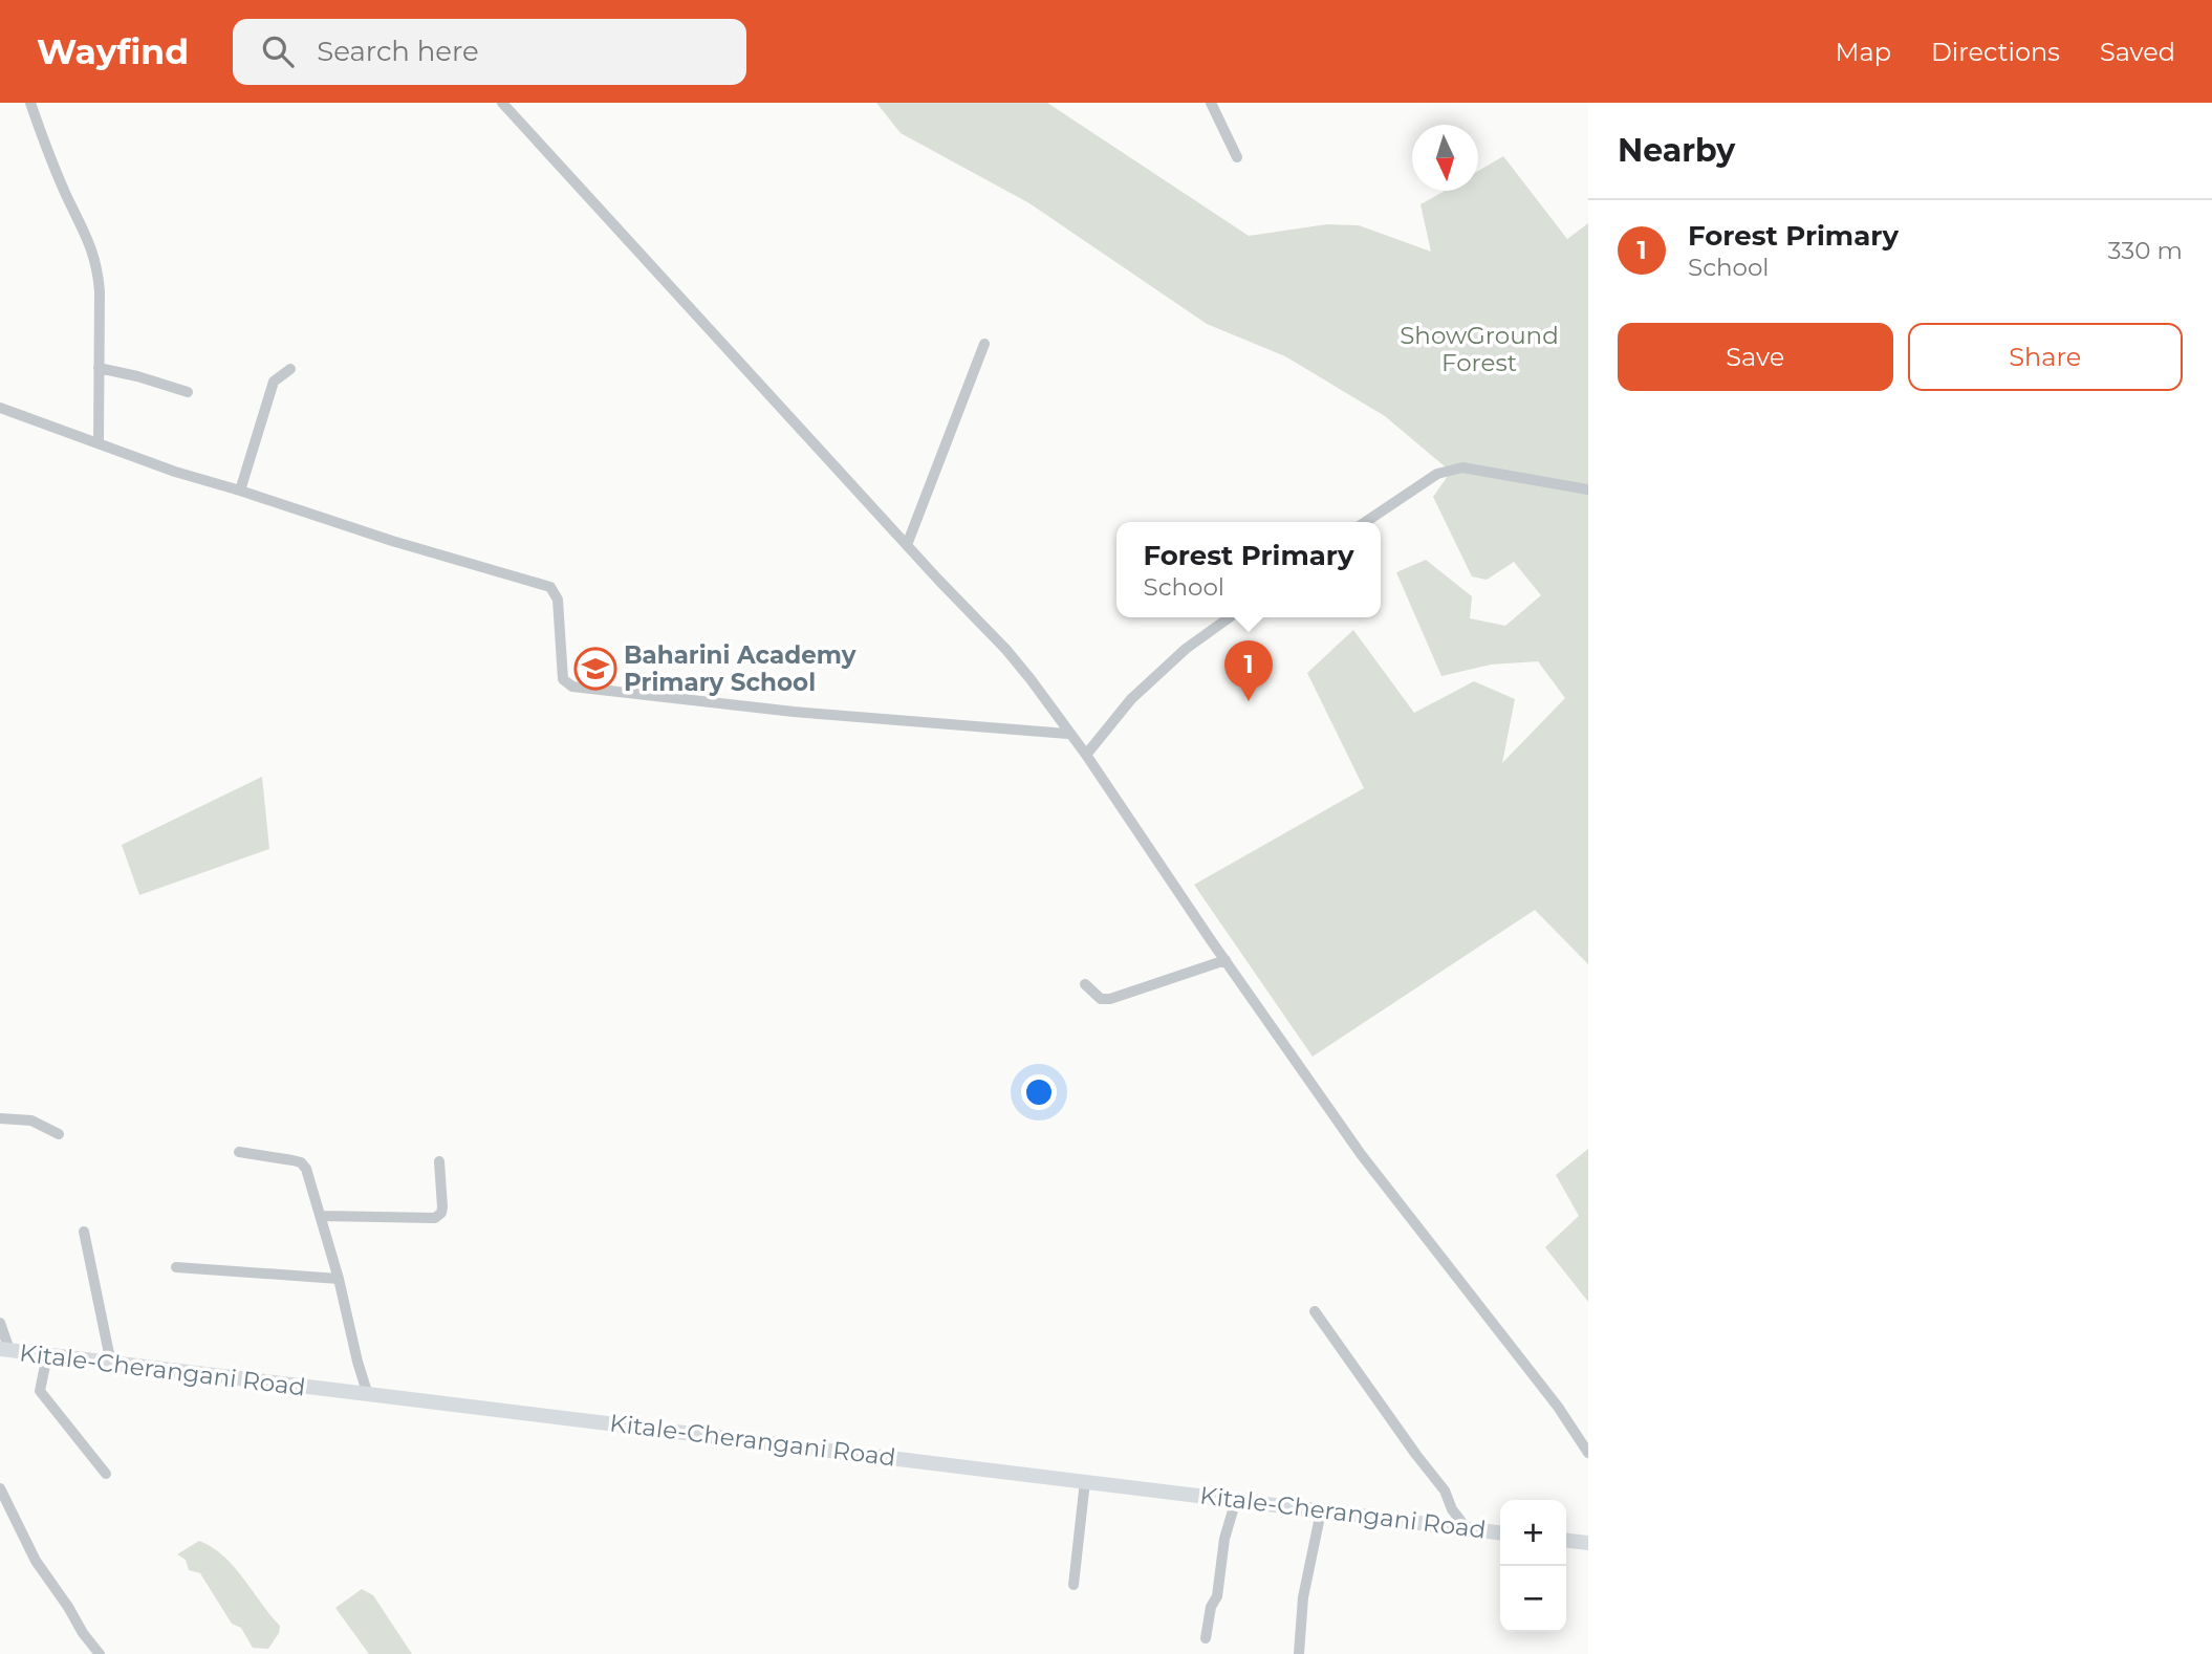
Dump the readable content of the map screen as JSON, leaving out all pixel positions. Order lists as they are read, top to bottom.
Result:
{
  "streets": {
    "main road": ["Kitale-Cherangani Road"]
  },
  "parks": ["ShowGround Forest"],
  "places": {
    "school or university": ["Baharini Academy Primary School"]
  },
  "north": "bottom",
  "page": {
    "header": "Wayfind",
    "search": "Search here",
    "nav": ["Map", "Directions", "Saved"],
    "heading": "Nearby",
    "list": [
      {
        "mark": "1",
        "name": "Forest Primary",
        "note": "School",
        "value": "330 m"
      }
    ],
    "buttons": ["Save", "Share"],
    "popup": ["Forest Primary", "School"],
    "pins": "1",
    "map_buttons": ["+", "−"]
  }
}
